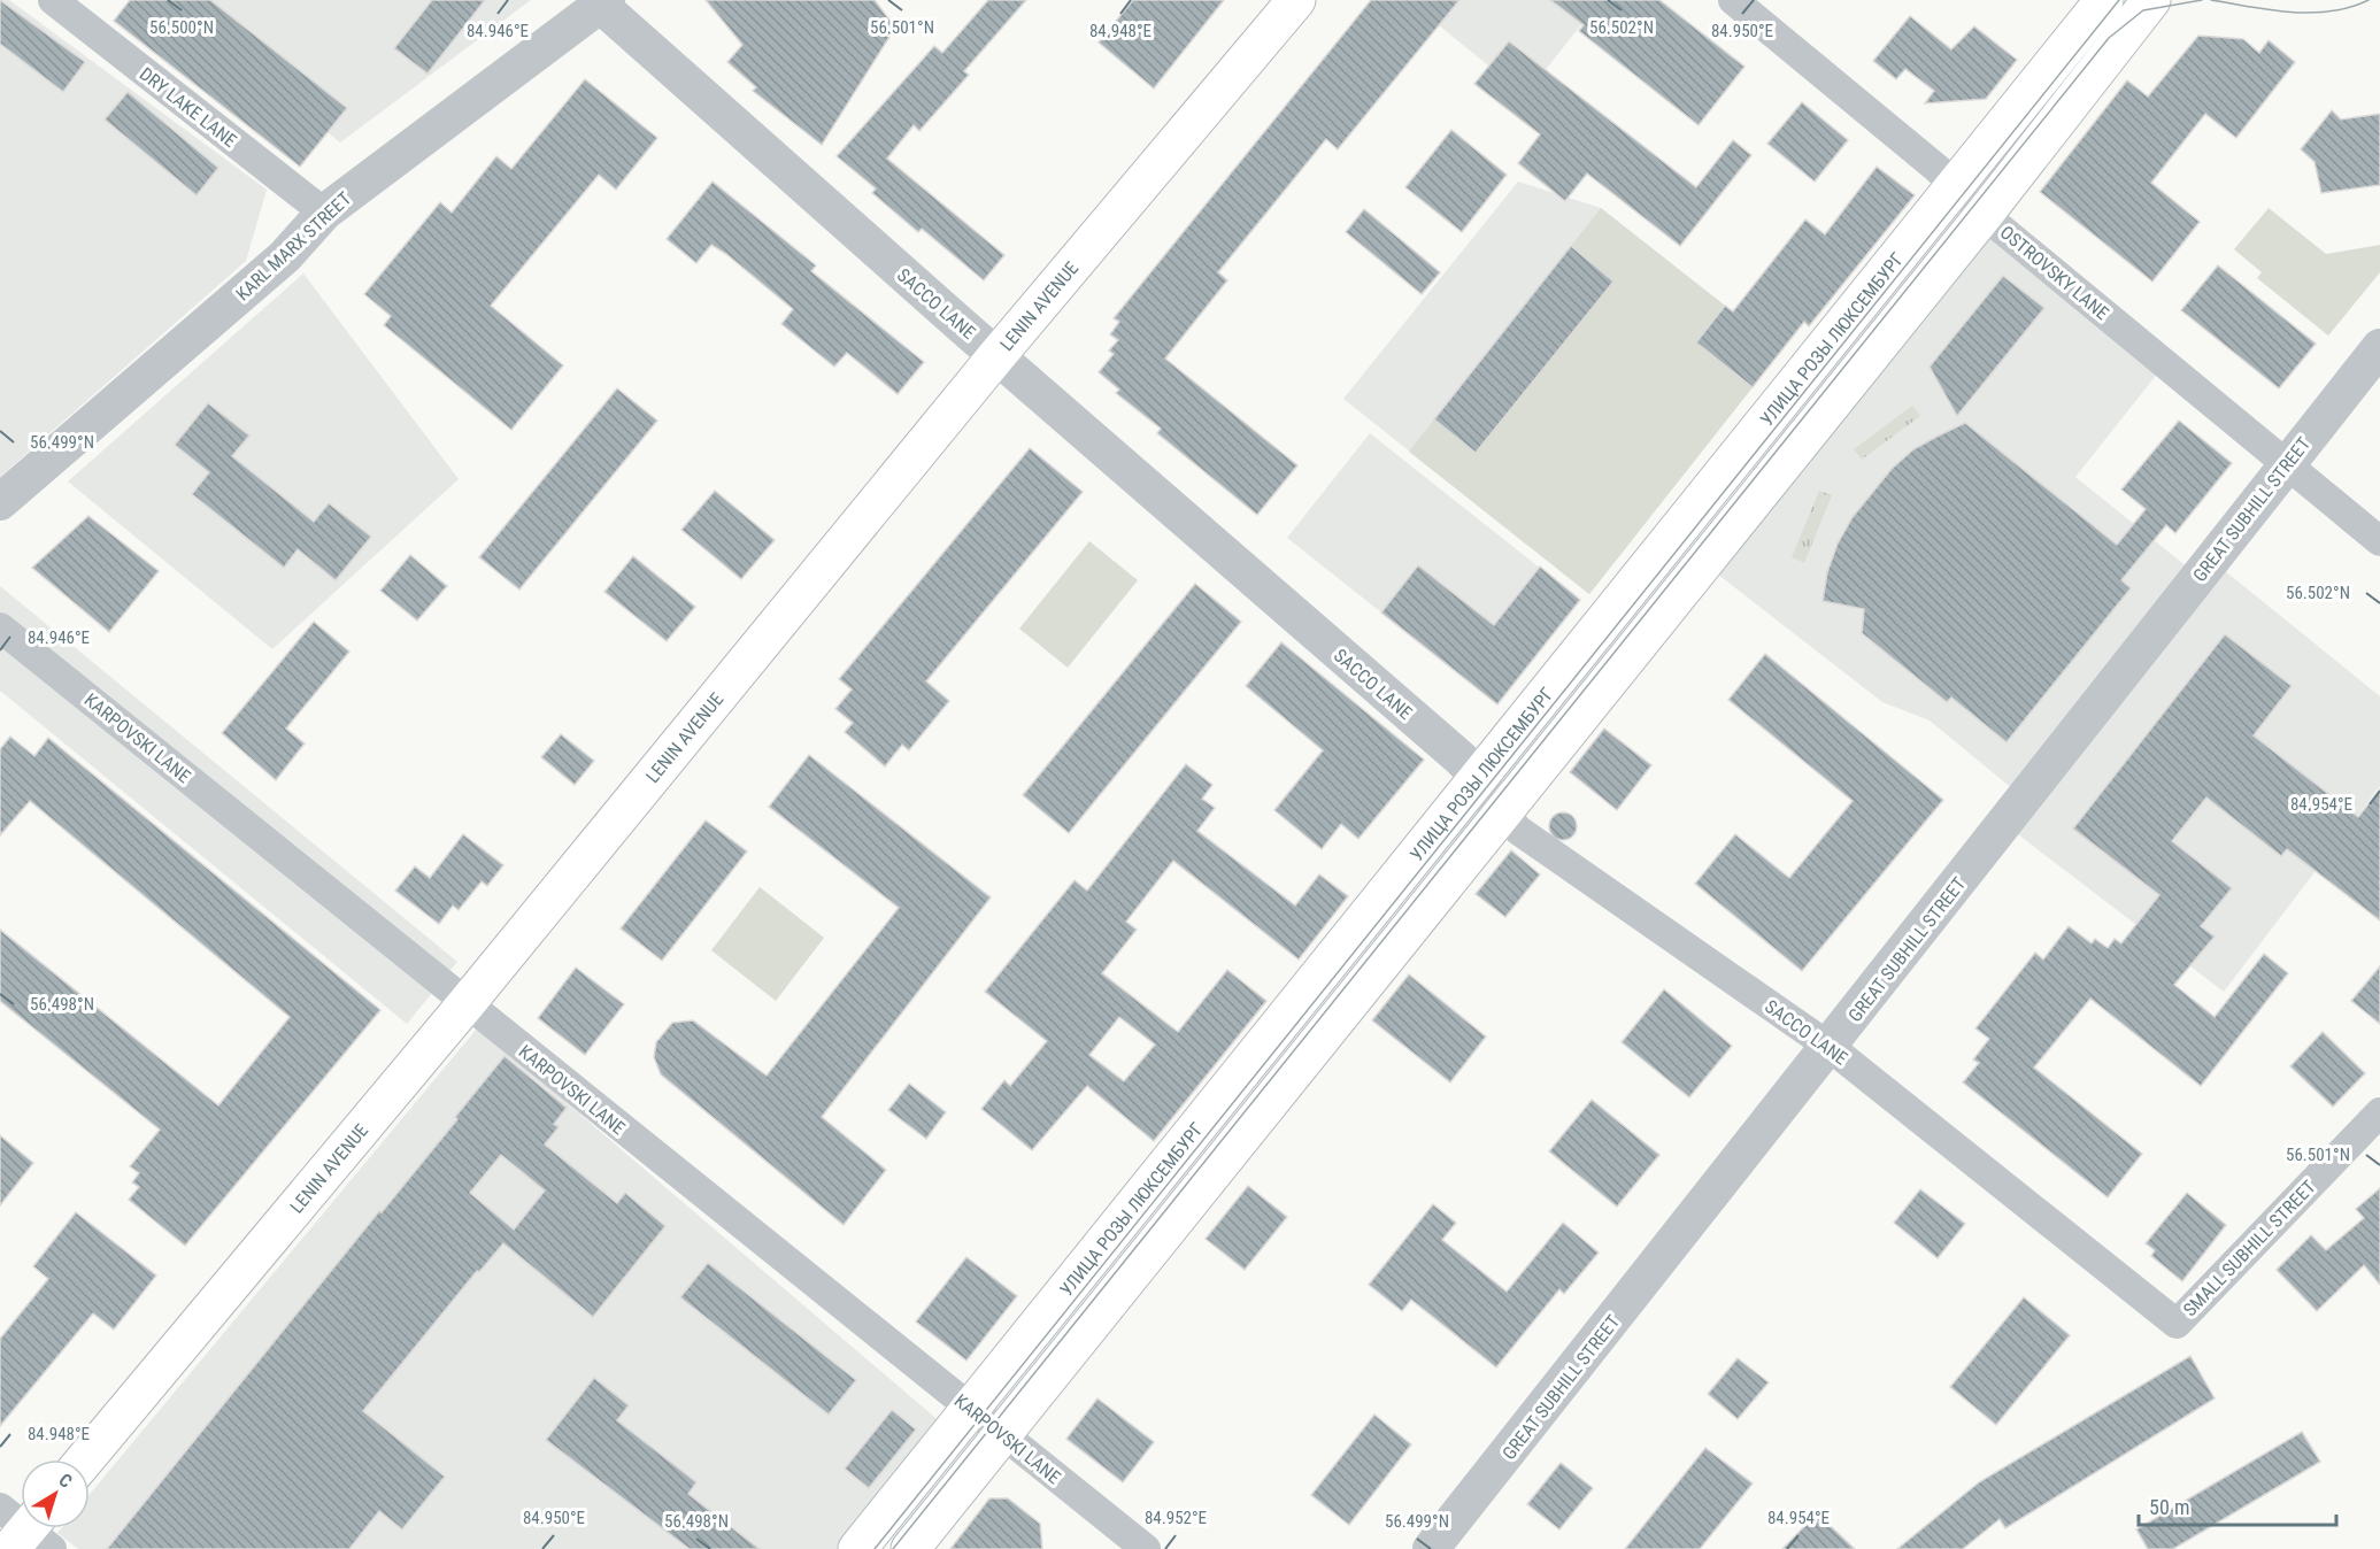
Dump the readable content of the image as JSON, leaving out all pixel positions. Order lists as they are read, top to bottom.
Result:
{
  "streets": {
    "main road": ["LENIN AVENUE", "УЛИЦА РОЗЫ ЛЮКСЕМБУРГ"],
    "street": [
      "DRY LAKE LANE",
      "KARL MARX STREET",
      "OSTROVSKY LANE",
      "SACCO LANE",
      "GREAT SUBHILL STREET",
      "KARPOVSKI LANE",
      "SMALL SUBHILL STREET"
    ]
  },
  "crossings": [
    ["DRY LAKE LANE", "KARL MARX STREET"],
    ["KARL MARX STREET", "SACCO LANE"],
    ["OSTROVSKY LANE", "УЛИЦА РОЗЫ ЛЮКСЕМБУРГ"],
    ["OSTROVSKY LANE", "GREAT SUBHILL STREET"],
    ["SACCO LANE", "LENIN AVENUE"],
    ["SACCO LANE", "УЛИЦА РОЗЫ ЛЮКСЕМБУРГ"],
    ["SACCO LANE", "GREAT SUBHILL STREET"],
    ["SACCO LANE", "SMALL SUBHILL STREET"],
    ["LENIN AVENUE", "KARPOVSKI LANE"],
    ["УЛИЦА РОЗЫ ЛЮКСЕМБУРГ", "KARPOVSKI LANE"]
  ],
  "scale_bar": "50 m",
  "north": "top right",
  "coordinates": [
    "56.500°N",
    "56.501°N",
    "56.502°N",
    "84.946°E",
    "84.950°E",
    "84.948°E",
    "56.499°N",
    "84.954°E",
    "56.498°N",
    "84.952°E"
  ]
}
